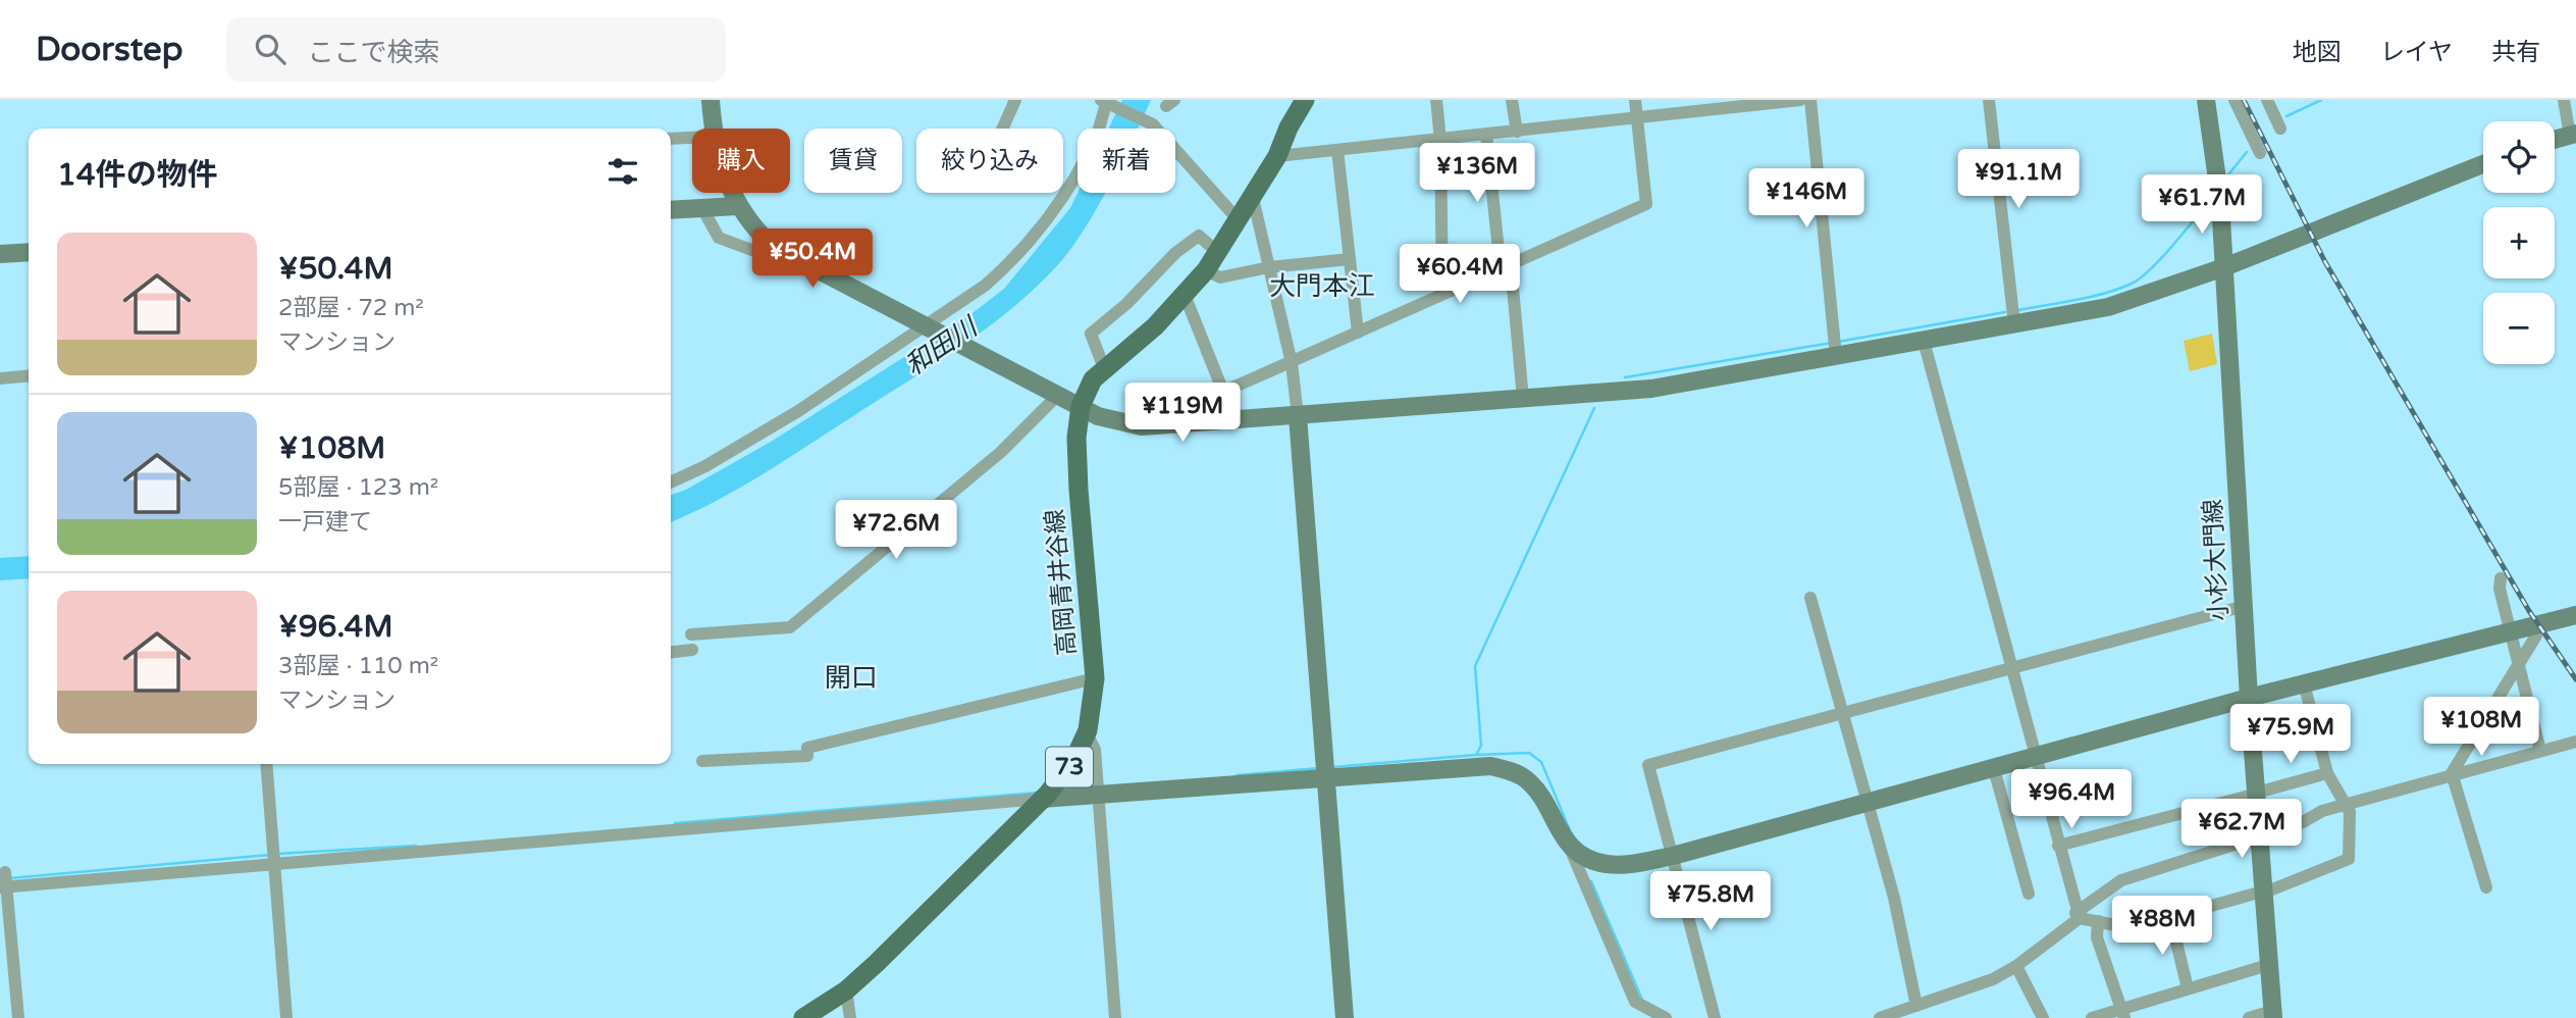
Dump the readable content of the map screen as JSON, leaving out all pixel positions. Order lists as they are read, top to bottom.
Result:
{
  "streets": {
    "main road": ["高岡青井谷線", "73"],
    "street": ["小杉大門線"]
  },
  "districts": ["大門本江", "開口"],
  "water": ["和田川"],
  "page": {
    "header": "Doorstep",
    "search": "ここで検索",
    "nav": ["地図", "レイヤ", "共有"],
    "map_buttons": ["+", "−"],
    "chip": [
      "購入",
      "賃貸",
      "絞り込み",
      "新着"
    ],
    "heading": "14件の物件",
    "price": [
      "¥136M",
      "¥91.1M",
      "¥146M",
      "¥61.7M",
      "¥50.4M",
      "¥60.4M",
      "¥119M",
      "¥72.6M",
      "¥108M",
      "¥75.9M",
      "¥96.4M",
      "¥62.7M",
      "¥75.8M",
      "¥88M"
    ],
    "list": [
      {
        "name": "¥50.4M",
        "note": "2部屋 · 72 m² · マンション"
      },
      {
        "name": "¥108M",
        "note": "5部屋 · 123 m² · 一戸建て"
      },
      {
        "name": "¥96.4M",
        "note": "3部屋 · 110 m² · マンション"
      }
    ]
  }
}
